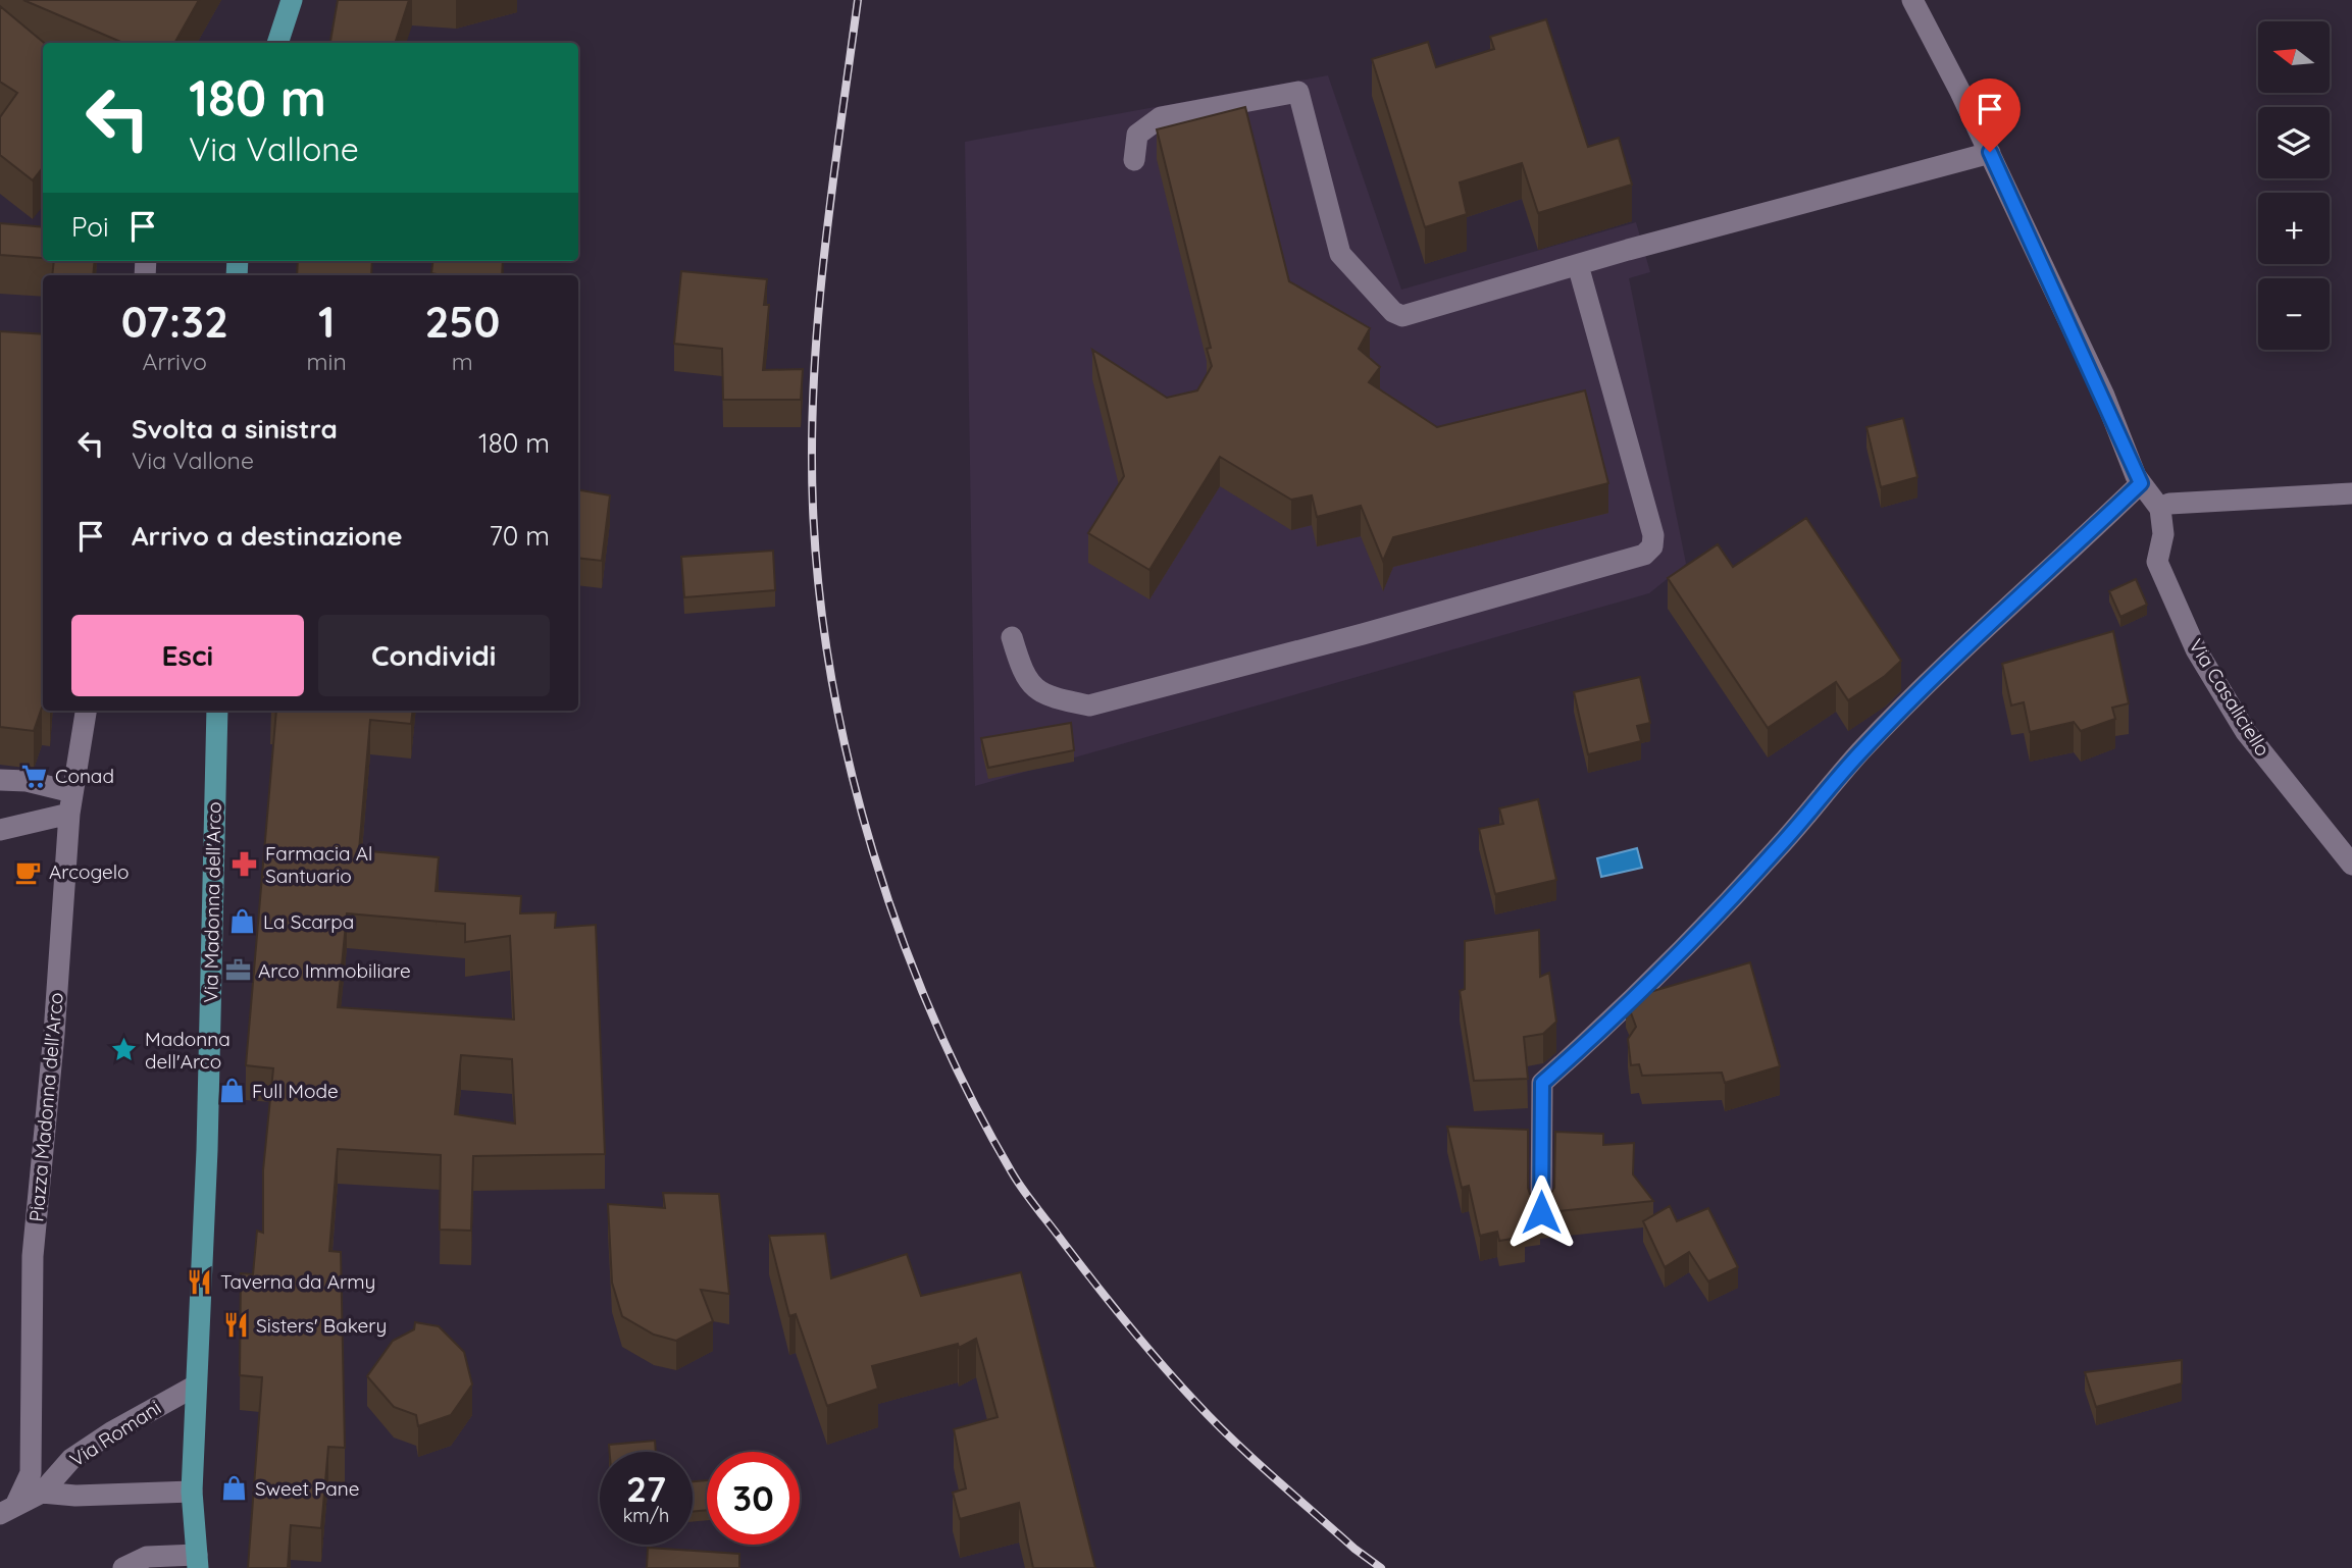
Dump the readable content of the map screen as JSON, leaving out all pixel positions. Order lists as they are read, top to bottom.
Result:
{
  "streets": {
    "main road": ["Via Madonna dell'Arco"],
    "street": ["Via Casaliciello", "Piazza Madonna dell'Arco", "Via Romani"]
  },
  "crossings": [
    ["Via Madonna dell'Arco", "Via Romani"],
    ["Piazza Madonna dell'Arco", "Via Romani"]
  ],
  "places": {
    "supermarket": ["Conad"],
    "pharmacy": ["Farmacia Al Santuario"],
    "cafe": ["Arcogelo"],
    "shop": ["La Scarpa", "Full Mode", "Sweet Pane"],
    "office": ["Arco Immobiliare"],
    "place": ["Madonna dell'Arco"],
    "restaurant": ["Taverna da Army", "Sisters' Bakery"]
  },
  "north": "left",
  "page": {
    "map_buttons": ["+", "−"],
    "turn": ["180 m", "Via Vallone"],
    "then": "Poi",
    "eta": [
      "07:32",
      "Arrivo",
      "1",
      "min",
      "250",
      "m"
    ],
    "list": [
      {
        "name": "Svolta a sinistra",
        "note": "Via Vallone",
        "value": "180 m"
      },
      {
        "name": "Arrivo a destinazione",
        "value": "70 m"
      }
    ],
    "buttons": ["Esci", "Condividi"],
    "speed": "27 km/h",
    "limit": "30"
  }
}
